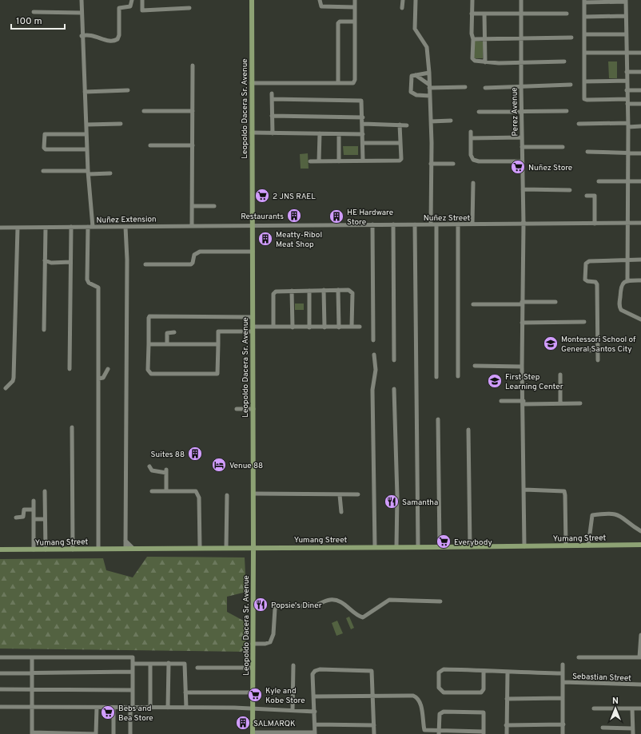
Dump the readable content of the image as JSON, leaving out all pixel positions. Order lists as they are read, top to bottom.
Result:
{
  "streets": {
    "main road": ["Leopoldo Dacera Sr. Avenue", "Yumang Street"],
    "street": [
      "Perez Avenue",
      "Nuñez Street",
      "Nuñez Extension",
      "Sebastian Street"
    ]
  },
  "crossings": [
    ["Leopoldo Dacera Sr. Avenue", "Nuñez Street"],
    ["Leopoldo Dacera Sr. Avenue", "Nuñez Extension"],
    ["Leopoldo Dacera Sr. Avenue", "Yumang Street"],
    ["Perez Avenue", "Nuñez Street"],
    ["Perez Avenue", "Yumang Street"],
    ["Nuñez Street", "Nuñez Extension"]
  ],
  "places": {
    "supermarket": [
      "Nuñez Store",
      "2 JNS RAEL",
      "Everybody",
      "Kyle and Kobe Store",
      "Bebs and Bea Store"
    ],
    "building": [
      "Restaurants",
      "HE Hardware Store",
      "Meatty-Ribol Meat Shop",
      "Suites 88",
      "SALMARQK"
    ],
    "school or university": ["Montessori School of General Santos City", "First Step Learning Center"],
    "hotel": ["Venue 88"],
    "restaurant": ["Samantha", "Popsie's Diner"]
  },
  "scale_bar": "100 m",
  "north": "top"
}
